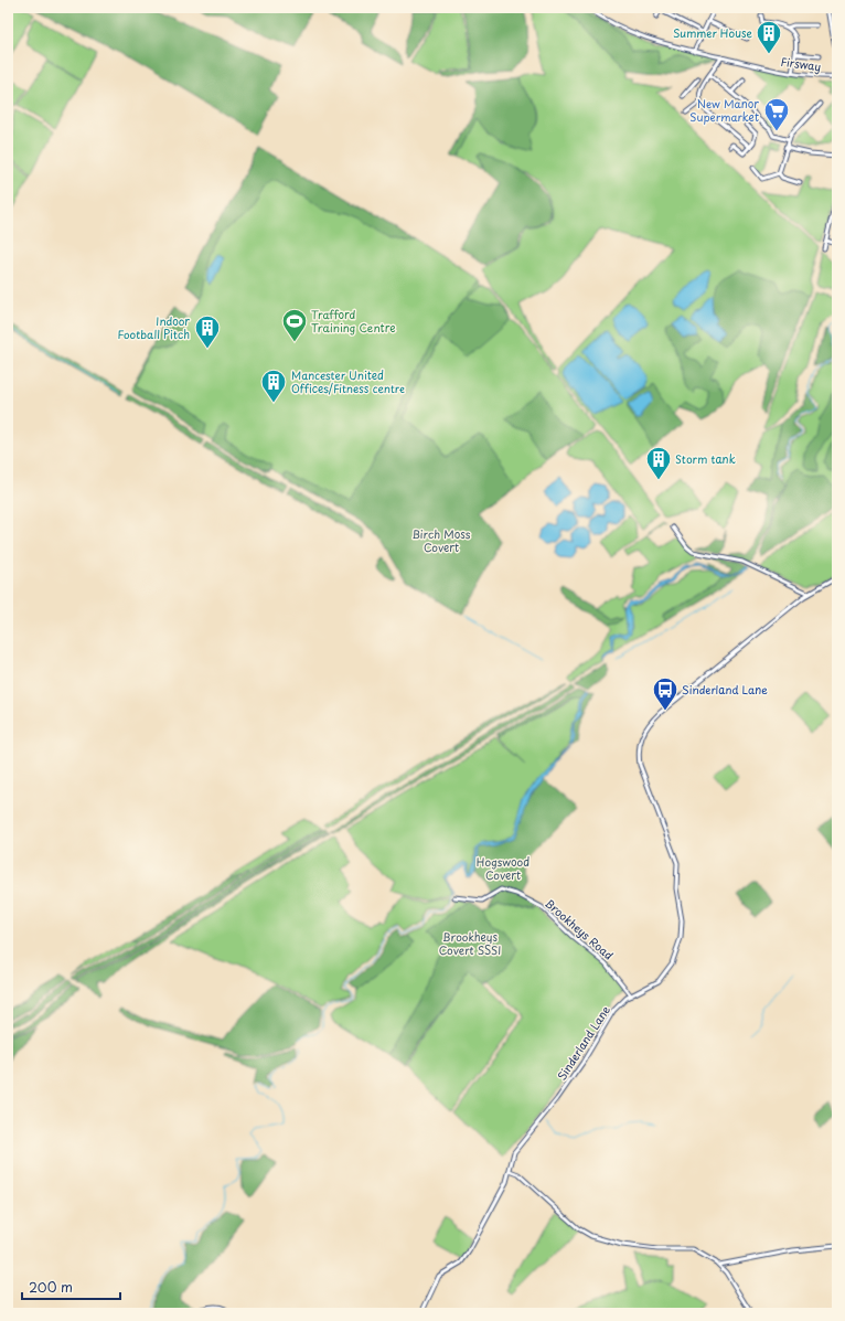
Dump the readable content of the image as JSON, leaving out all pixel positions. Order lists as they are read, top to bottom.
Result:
{
  "streets": {
    "street": ["Firsway", "Brookheys Road", "Sinderland Lane"]
  },
  "crossings": [
    ["Brookheys Road", "Sinderland Lane"]
  ],
  "parks": ["Birch Moss Covert", "Hogswood Covert", "Brookheys Covert SSSI"],
  "places": {
    "building": [
      "Summer House",
      "Indoor Football Pitch",
      "Mancester United Offices/Fitness centre",
      "Storm tank"
    ],
    "supermarket": ["New Manor Supermarket"],
    "sports": ["Trafford Training Centre"],
    "bus stop": ["Sinderland Lane"]
  },
  "scale_bar": "200 m"
}
